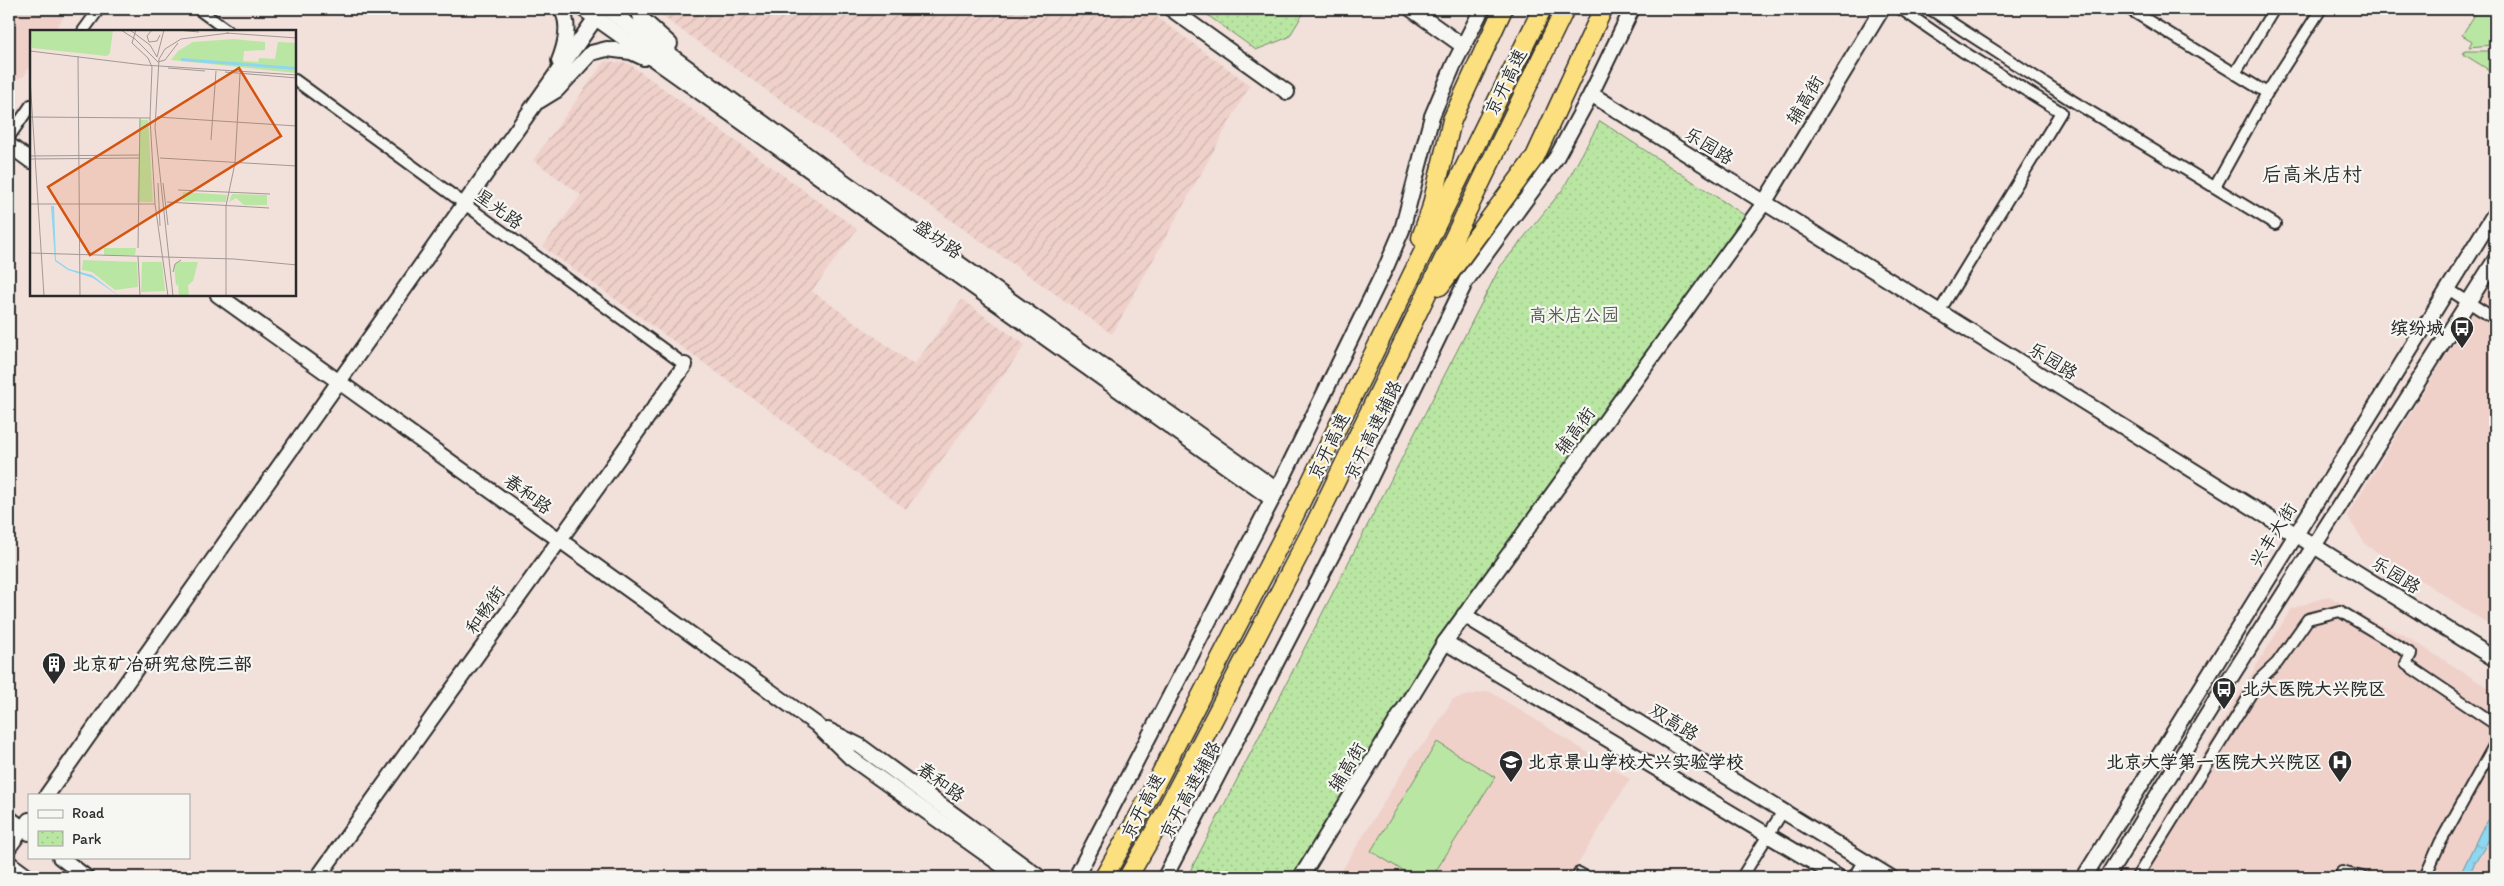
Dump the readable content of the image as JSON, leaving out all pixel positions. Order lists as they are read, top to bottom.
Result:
{
  "streets": {
    "highway": ["京开高速"],
    "street": [
      "辅高街",
      "乐园路",
      "星光路",
      "盛坊路",
      "京开高速辅路",
      "春和路",
      "兴丰大街",
      "和畅街",
      "双高路"
    ]
  },
  "crossings": [
    ["辅高街", "乐园路"],
    ["辅高街", "双高路"],
    ["乐园路", "京开高速辅路"],
    ["乐园路", "兴丰大街"],
    ["星光路", "和畅街"],
    ["春和路", "和畅街"]
  ],
  "districts": ["后高米店村"],
  "parks": ["高米店公园"],
  "places": {
    "bus stop": ["缤纷城", "北大医院大兴院区"],
    "building": ["北京矿冶研究总院三部"],
    "school or university": ["北京景山学校大兴实验学校"],
    "hospital": ["北京大学第一医院大兴院区"]
  },
  "legend": ["Road", "Park"]
}
